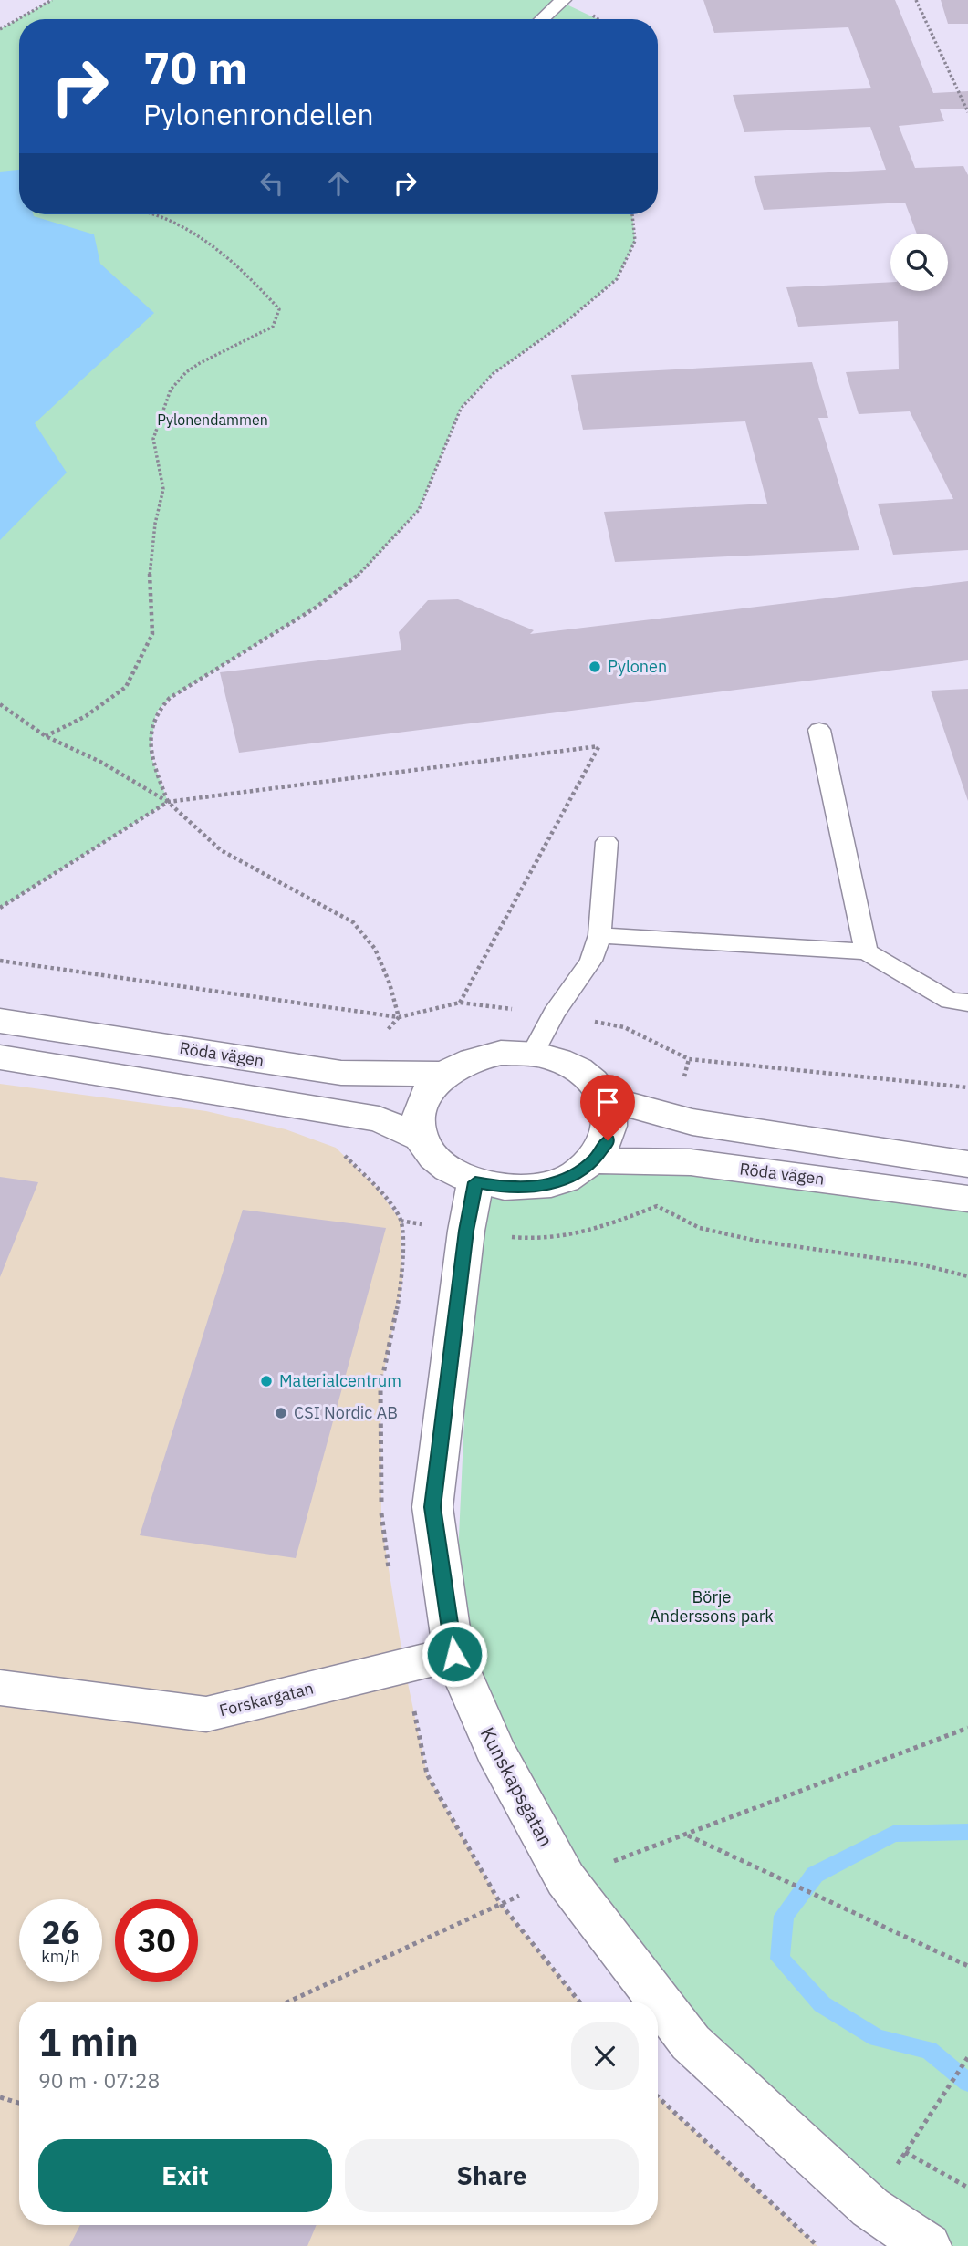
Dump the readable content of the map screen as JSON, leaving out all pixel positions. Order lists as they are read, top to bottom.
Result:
{
  "streets": {
    "street": ["Röda vägen", "Forskargatan", "Kunskapsgatan"]
  },
  "crossings": [
    ["Röda vägen", "Kunskapsgatan"],
    ["Forskargatan", "Kunskapsgatan"]
  ],
  "parks": ["Pylonendammen", "Börje Anderssons park"],
  "places": ["Pylonen", "Materialcentrum", "CSI Nordic AB"],
  "page": {
    "turn": ["70 m", "Pylonenrondellen"],
    "speed": "26 km/h",
    "limit": "30",
    "heading": ["1 min", "90 m · 07:28"],
    "buttons": ["Exit", "Share"]
  }
}
